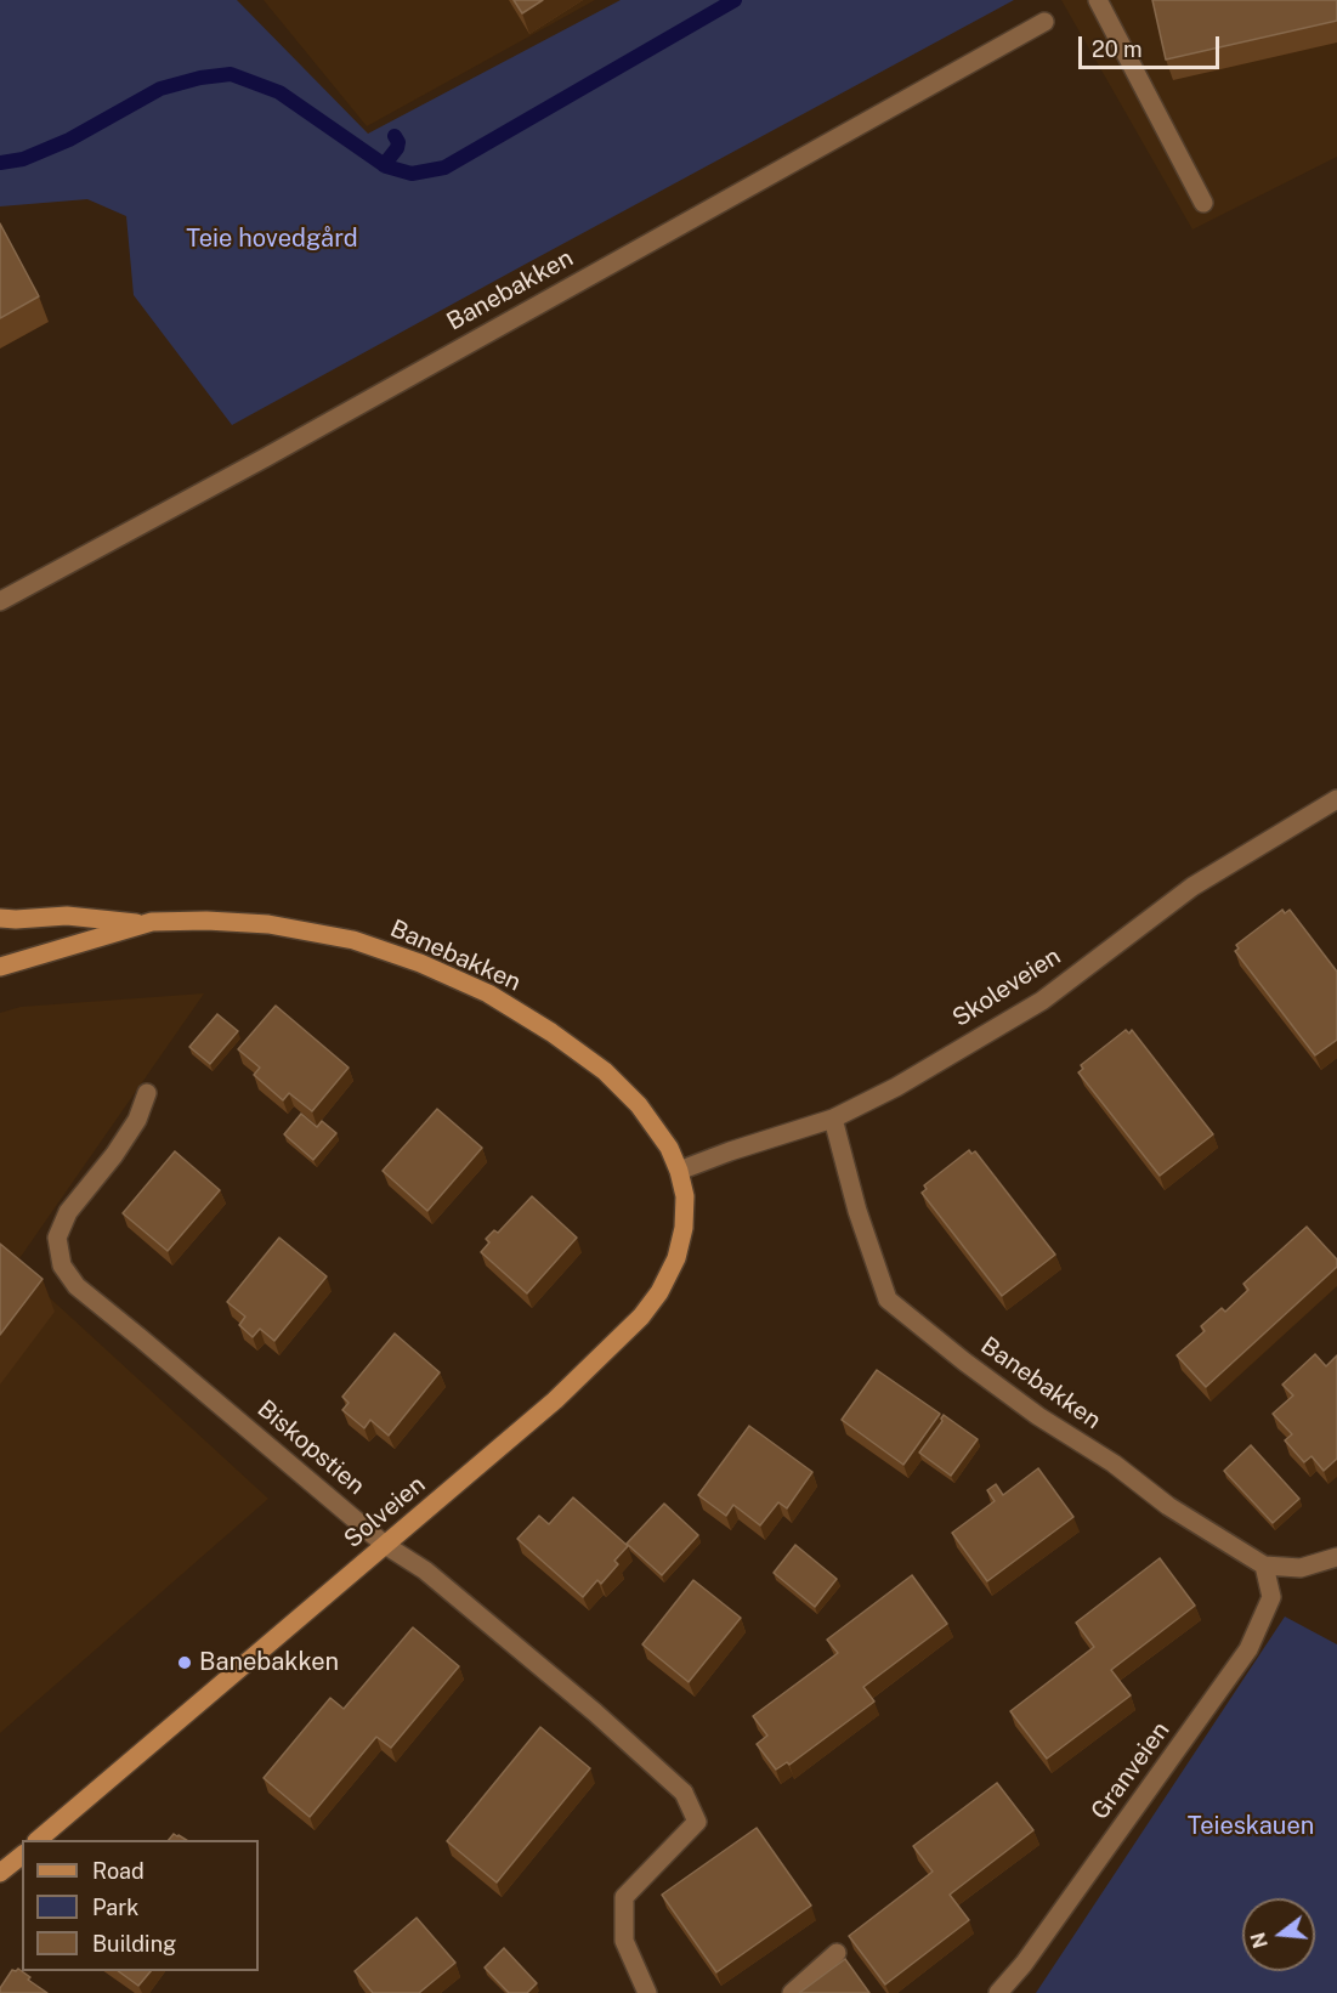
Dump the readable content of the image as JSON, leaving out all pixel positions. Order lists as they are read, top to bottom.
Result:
{
  "streets": {
    "main road": ["Banebakken", "Solveien"],
    "street": ["Skoleveien", "Biskopstien", "Granveien"]
  },
  "crossings": [
    ["Banebakken", "Skoleveien"],
    ["Banebakken", "Solveien"],
    ["Banebakken", "Granveien"],
    ["Skoleveien", "Solveien"],
    ["Biskopstien", "Solveien"]
  ],
  "parks": ["Teie hovedgård", "Teieskauen"],
  "places": ["Banebakken"],
  "legend": ["Road", "Park", "Building"],
  "scale_bar": "20 m",
  "north": "left"
}
